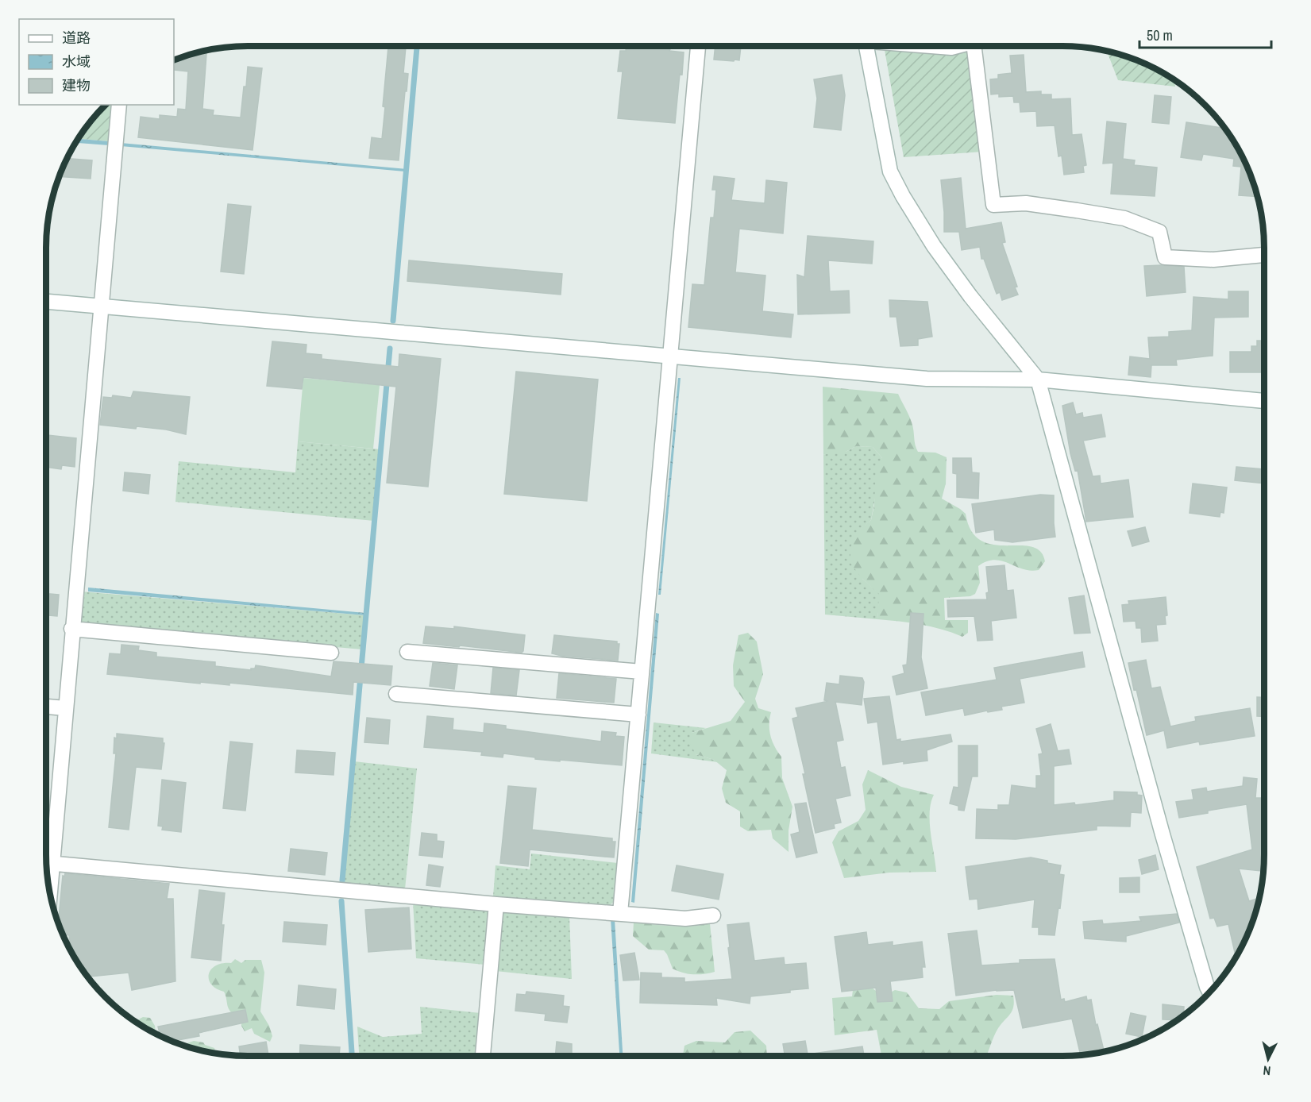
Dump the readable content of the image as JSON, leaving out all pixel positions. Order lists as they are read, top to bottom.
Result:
{
  "legend": ["道路", "水域", "建物"],
  "scale_bar": "50 m",
  "north": "bottom"
}
